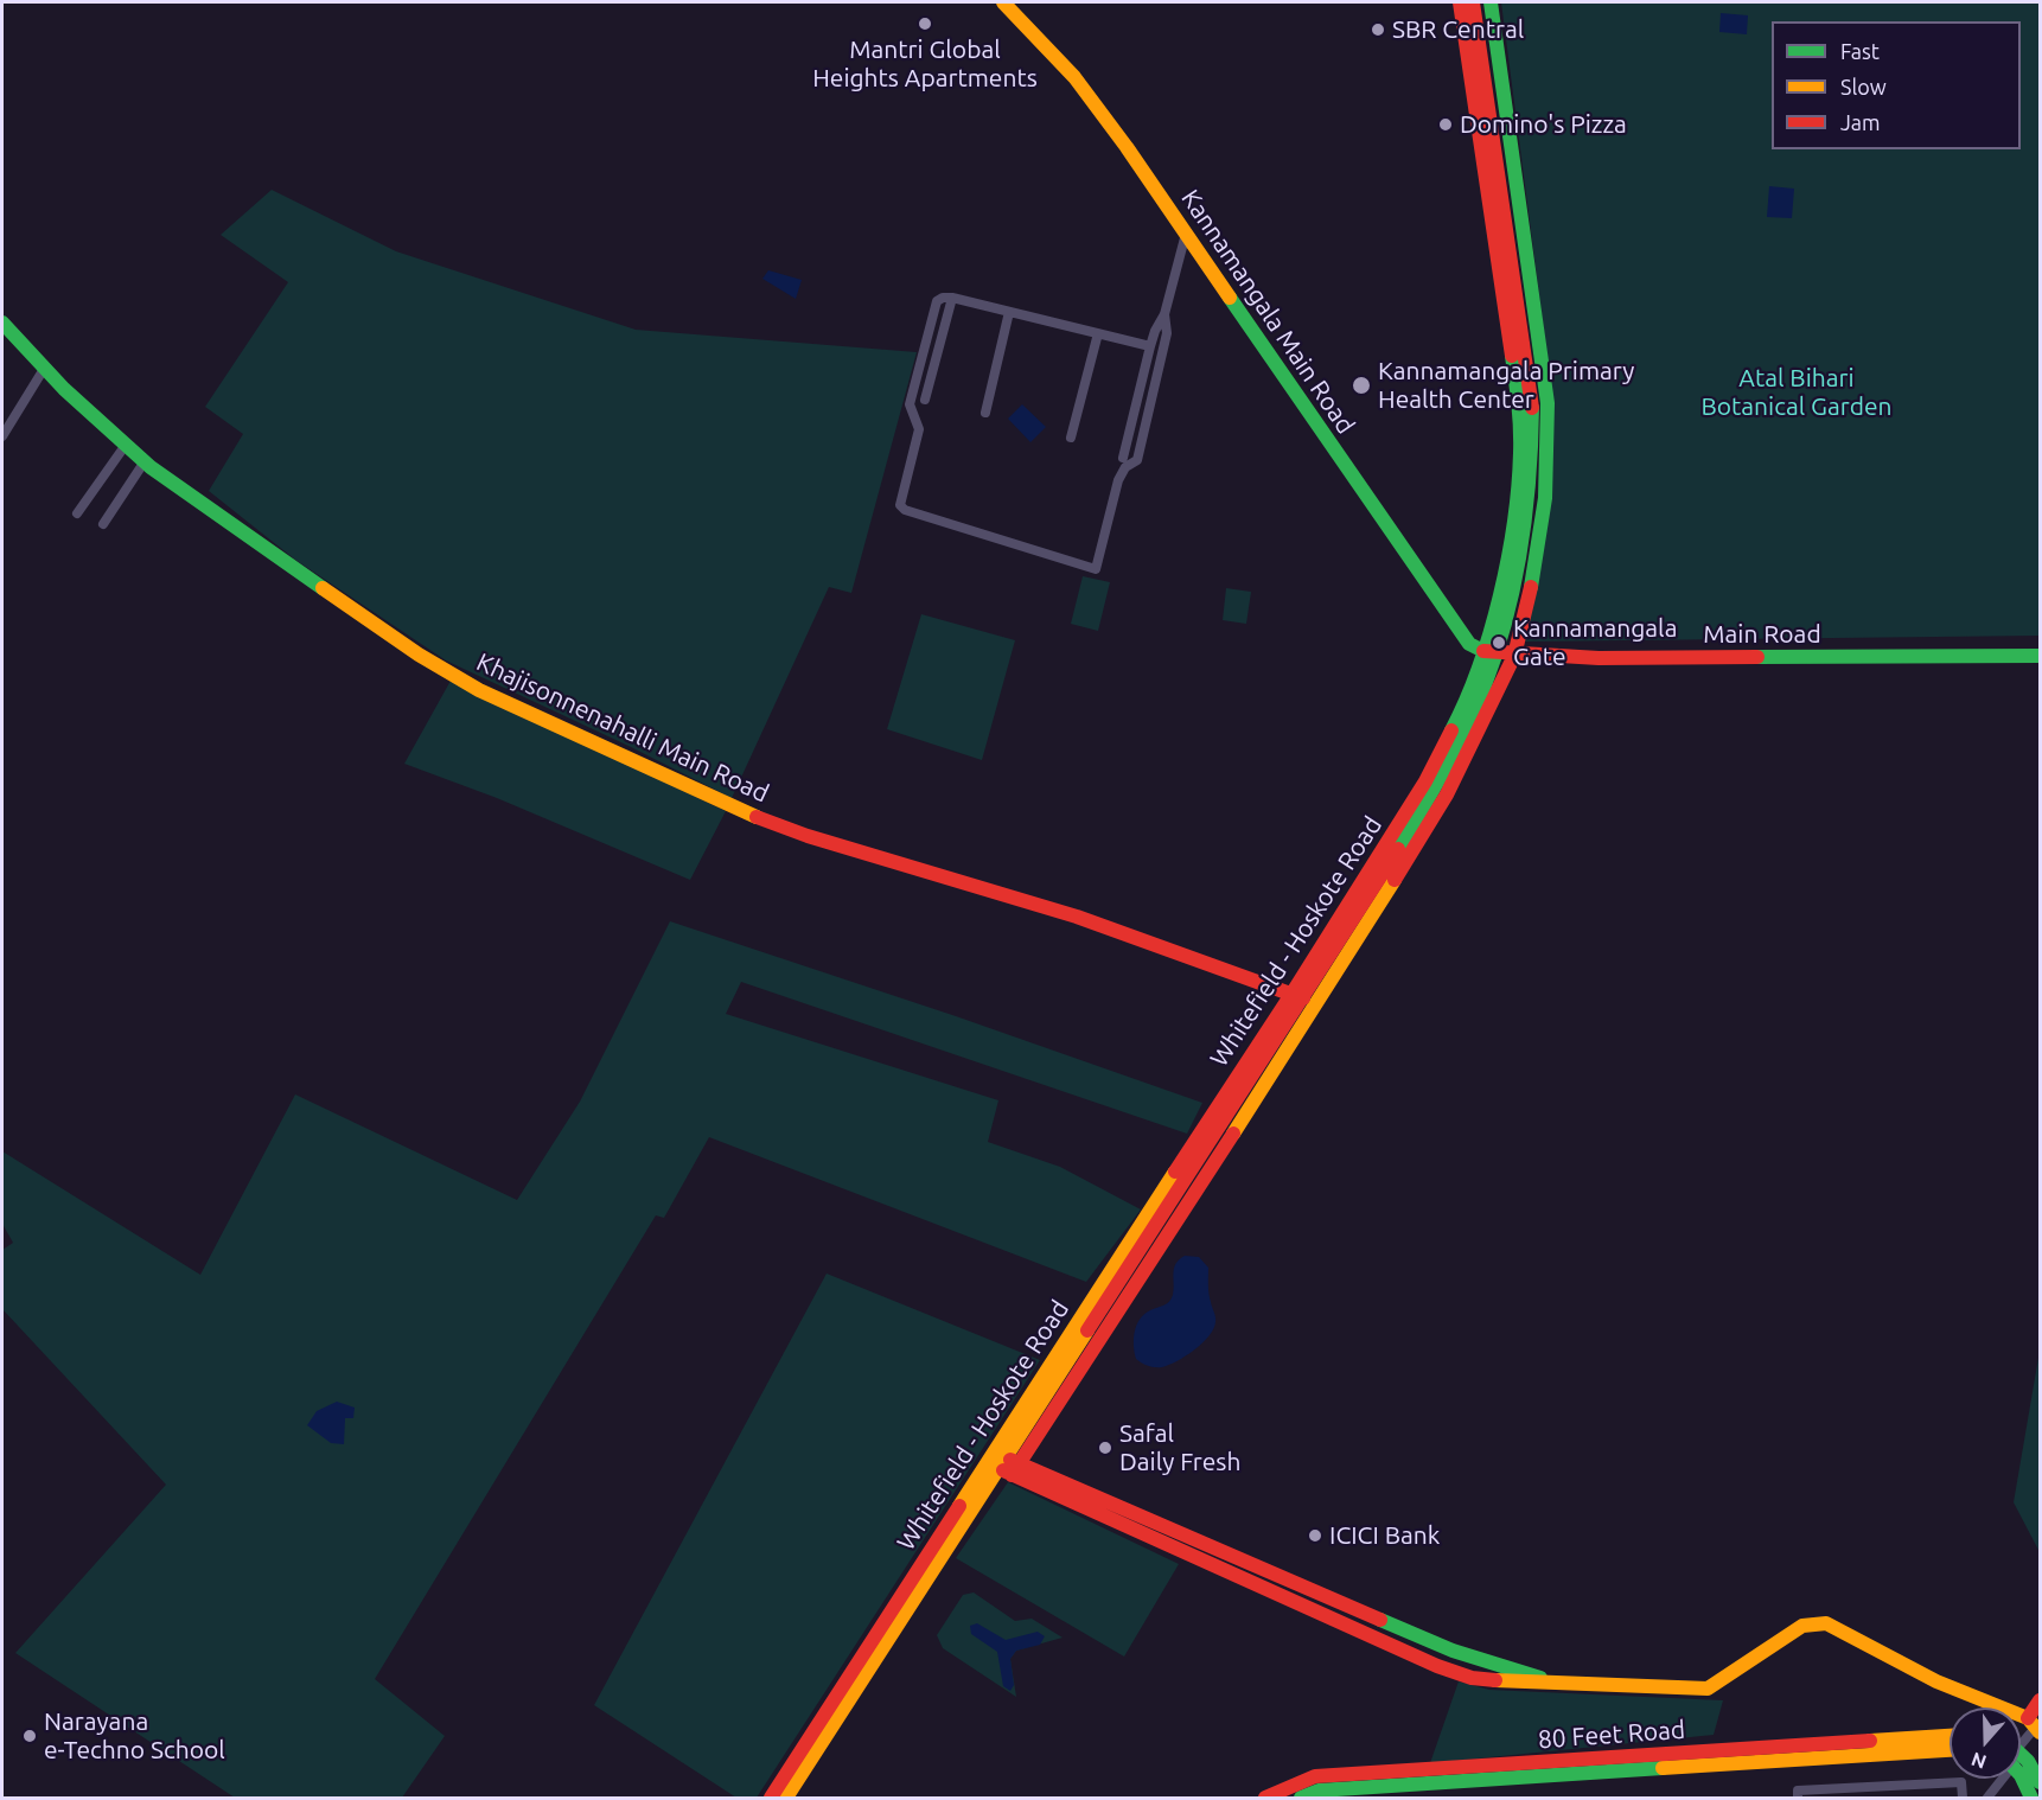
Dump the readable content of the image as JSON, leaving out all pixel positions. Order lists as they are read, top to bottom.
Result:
{
  "streets": {
    "street": [
      "Kannamangala Main Road",
      "Main Road",
      "Khajisonnenahalli Main Road",
      "Whitefield - Hoskote Road",
      "80 Feet Road"
    ]
  },
  "crossings": [
    ["Kannamangala Main Road", "Main Road"],
    ["Kannamangala Main Road", "Whitefield - Hoskote Road"],
    ["Main Road", "Whitefield - Hoskote Road"],
    ["Khajisonnenahalli Main Road", "Whitefield - Hoskote Road"]
  ],
  "parks": ["Atal Bihari Botanical Garden"],
  "places": [
    "Mantri Global Heights Apartments",
    "SBR Central",
    "Domino's Pizza",
    "Kannamangala Primary Health Center",
    "Kannamangala Gate",
    "Safal Daily Fresh",
    "ICICI Bank",
    "Narayana e-Techno School"
  ],
  "legend": ["Fast", "Slow", "Jam"],
  "north": "bottom"
}
